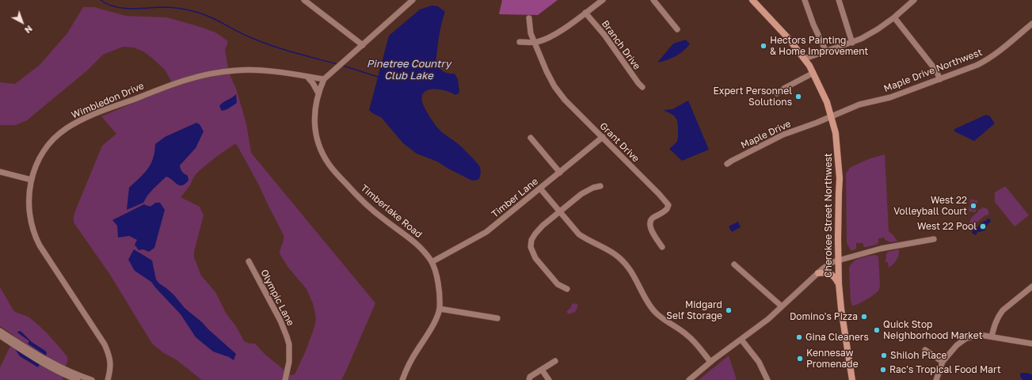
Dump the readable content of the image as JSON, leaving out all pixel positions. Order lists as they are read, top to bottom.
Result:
{
  "streets": {
    "main road": ["Cherokee Street Northwest"],
    "street": [
      "Branch Drive",
      "Maple Drive Northwest",
      "Wimbledon Drive",
      "Maple Drive",
      "Grant Drive",
      "Timber Lane",
      "Timberlake Road",
      "Olympic Lane"
    ]
  },
  "crossings": [
    ["Maple Drive Northwest", "Maple Drive"],
    ["Maple Drive Northwest", "Cherokee Street Northwest"],
    ["Wimbledon Drive", "Timberlake Road"],
    ["Maple Drive", "Cherokee Street Northwest"],
    ["Grant Drive", "Timber Lane"],
    ["Timber Lane", "Timberlake Road"]
  ],
  "water": ["Pinetree Country Club Lake"],
  "places": [
    "Hectors Painting & Home Improvement",
    "Expert Personnel Solutions",
    "West 22 Volleyball Court",
    "West 22 Pool",
    "Midgard Self Storage",
    "Domino's Pizza",
    "Quick Stop Neighborhood Market",
    "Gina Cleaners",
    "Shiloh Place",
    "Kennesaw Promenade",
    "Rac's Tropical Food Mart"
  ],
  "north": "bottom right"
}
